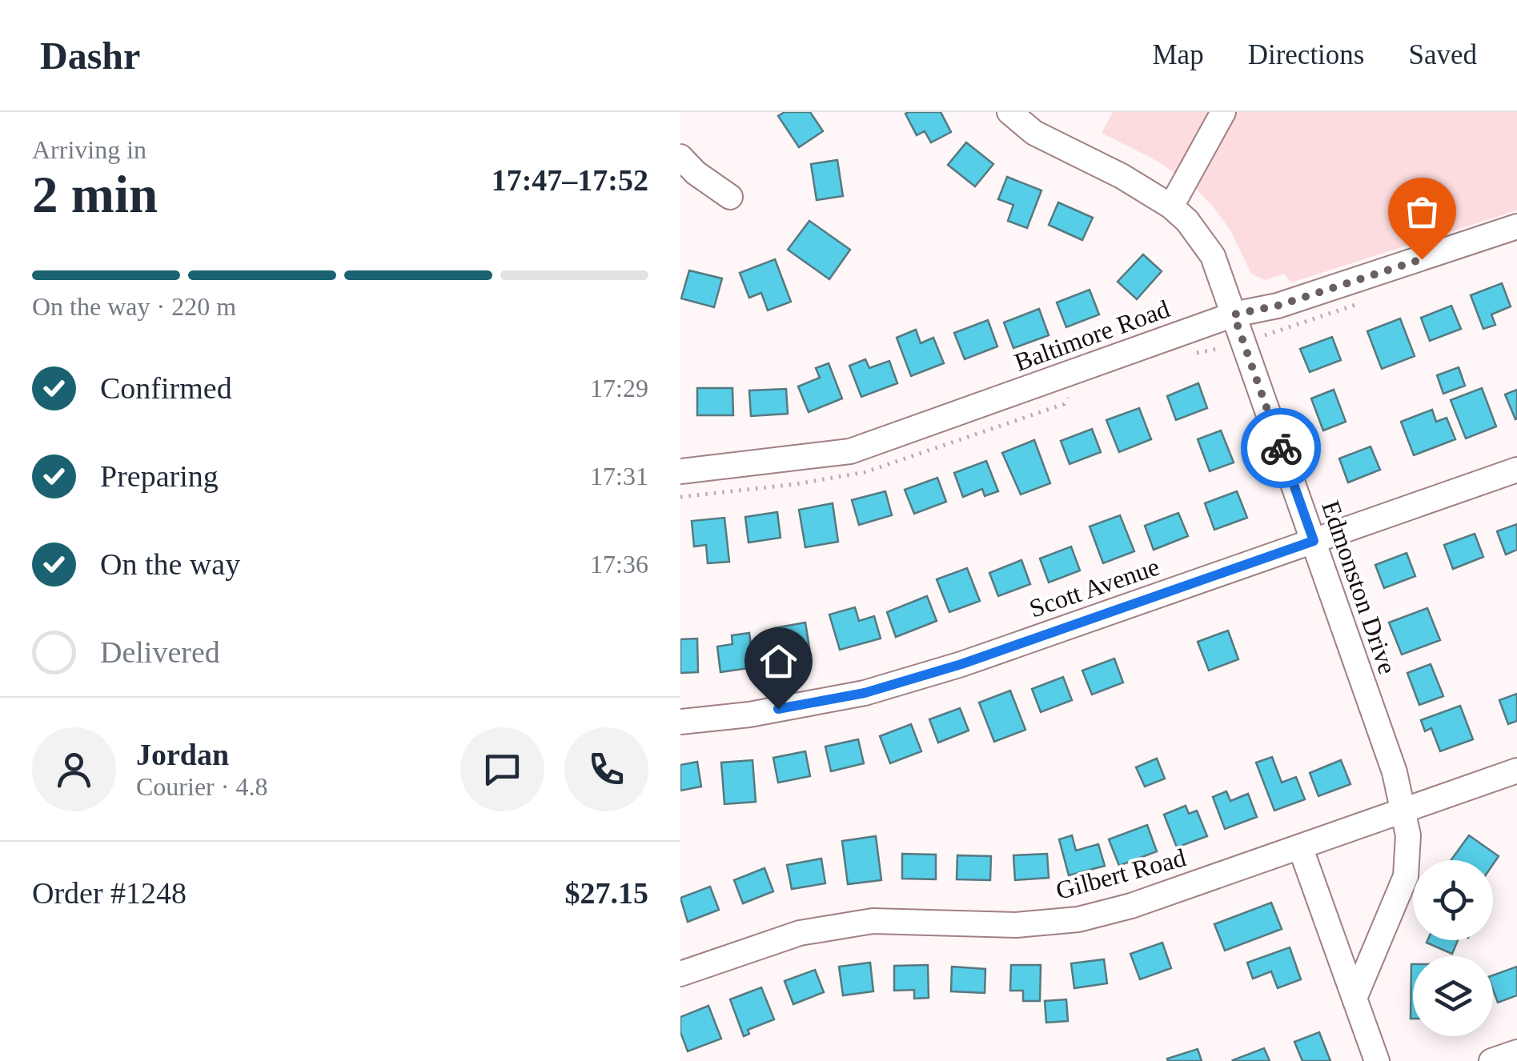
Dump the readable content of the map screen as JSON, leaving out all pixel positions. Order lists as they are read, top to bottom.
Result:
{
  "streets": {
    "street": [
      "Baltimore Road",
      "Scott Avenue",
      "Edmonston Drive",
      "Gilbert Road"
    ]
  },
  "crossings": [
    ["Baltimore Road", "Edmonston Drive"],
    ["Scott Avenue", "Edmonston Drive"],
    ["Edmonston Drive", "Gilbert Road"]
  ],
  "page": {
    "header": "Dashr",
    "nav": ["Map", "Directions", "Saved"],
    "heading": ["2 min", "Arriving in", "17:47–17:52"],
    "panel": [
      "Jordan",
      "Courier · 4.8",
      "Order #1248",
      "$27.15"
    ],
    "bar": "On the way · 220 m",
    "list": [
      ["Confirmed", "17:29"],
      ["Preparing", "17:31"],
      ["On the way", "17:36"],
      "Delivered"
    ]
  }
}
